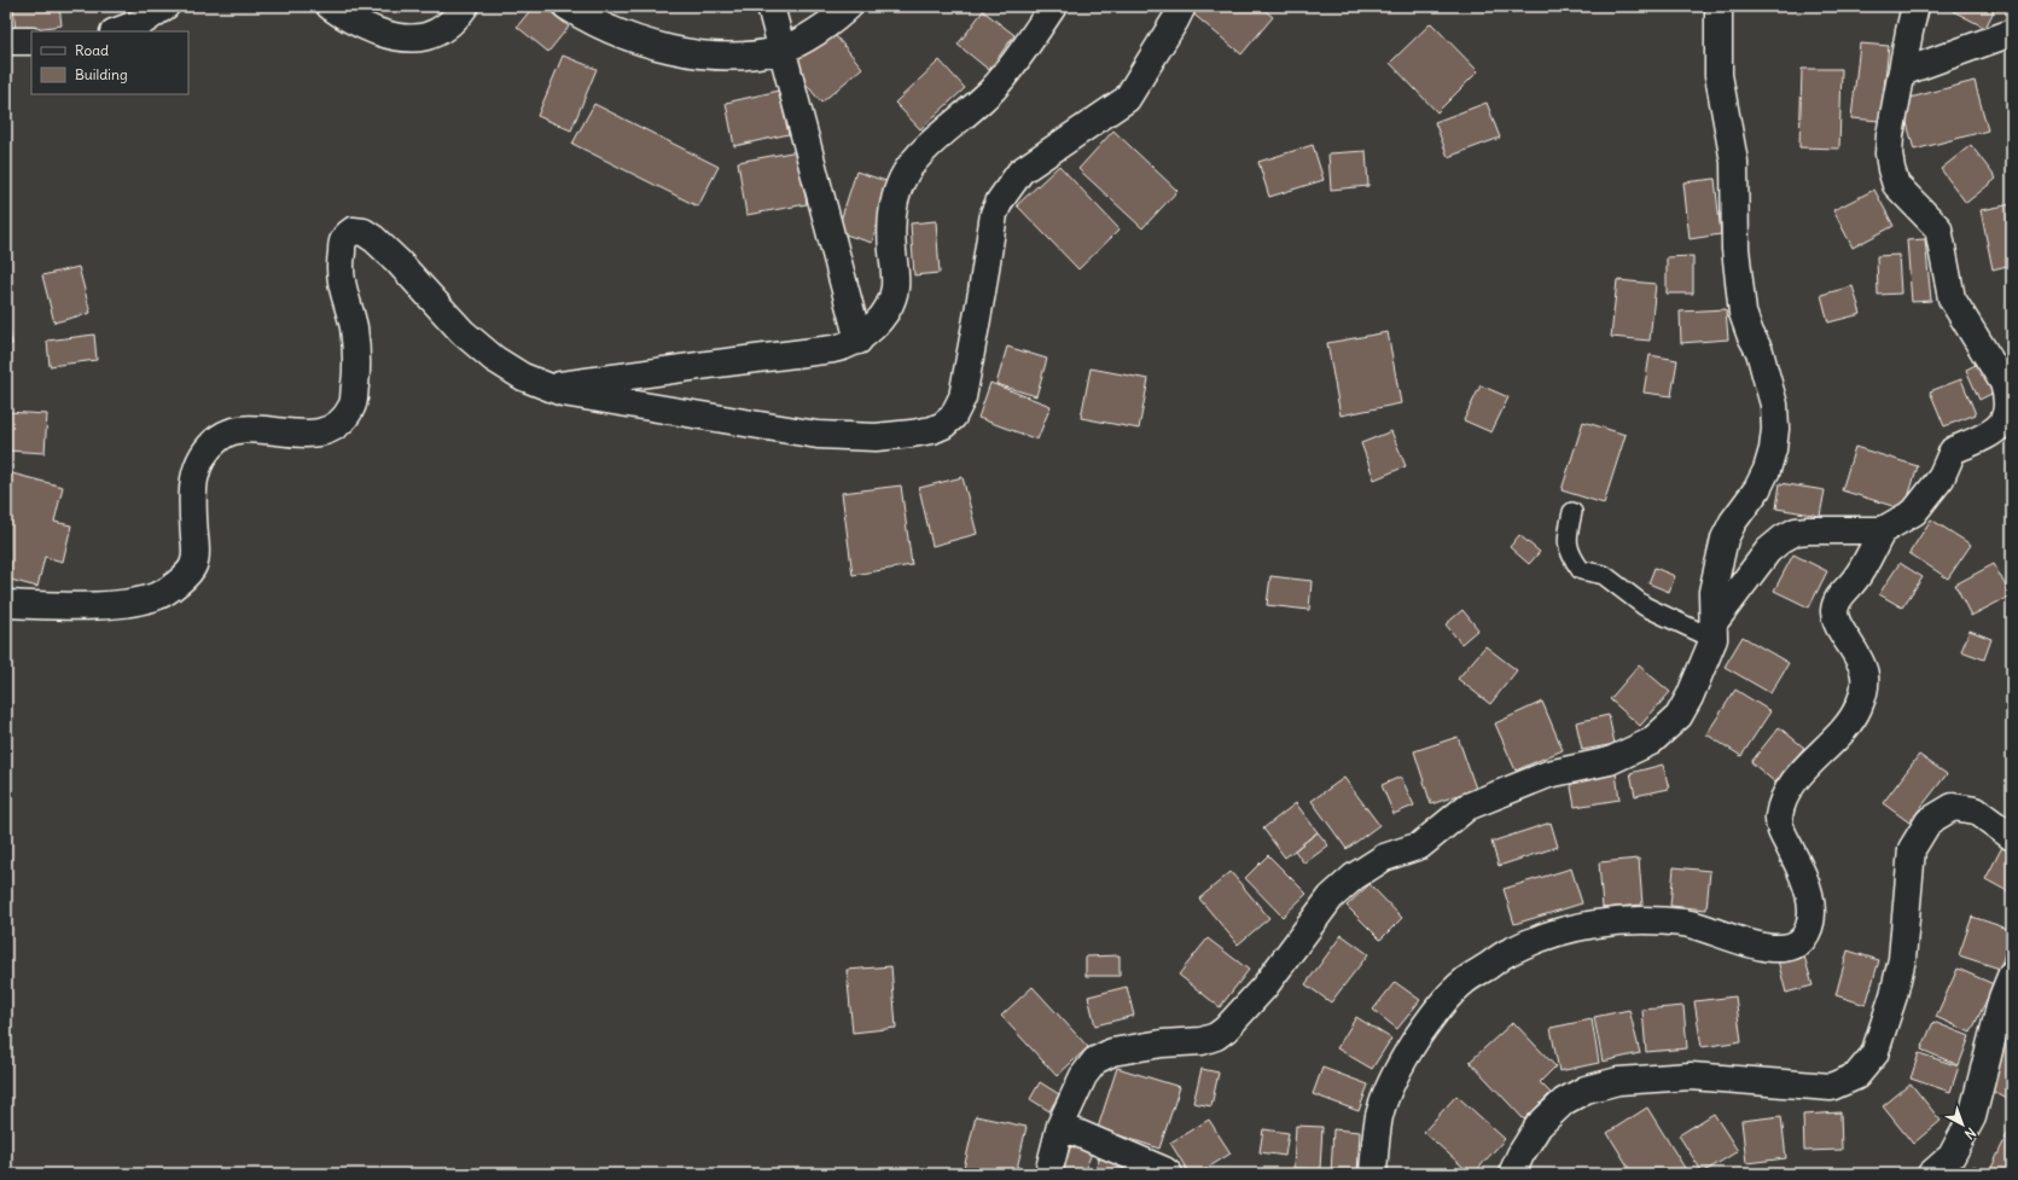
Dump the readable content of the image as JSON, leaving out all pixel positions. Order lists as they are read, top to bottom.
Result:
{
  "legend": ["Road", "Building"],
  "north": "bottom right"
}
